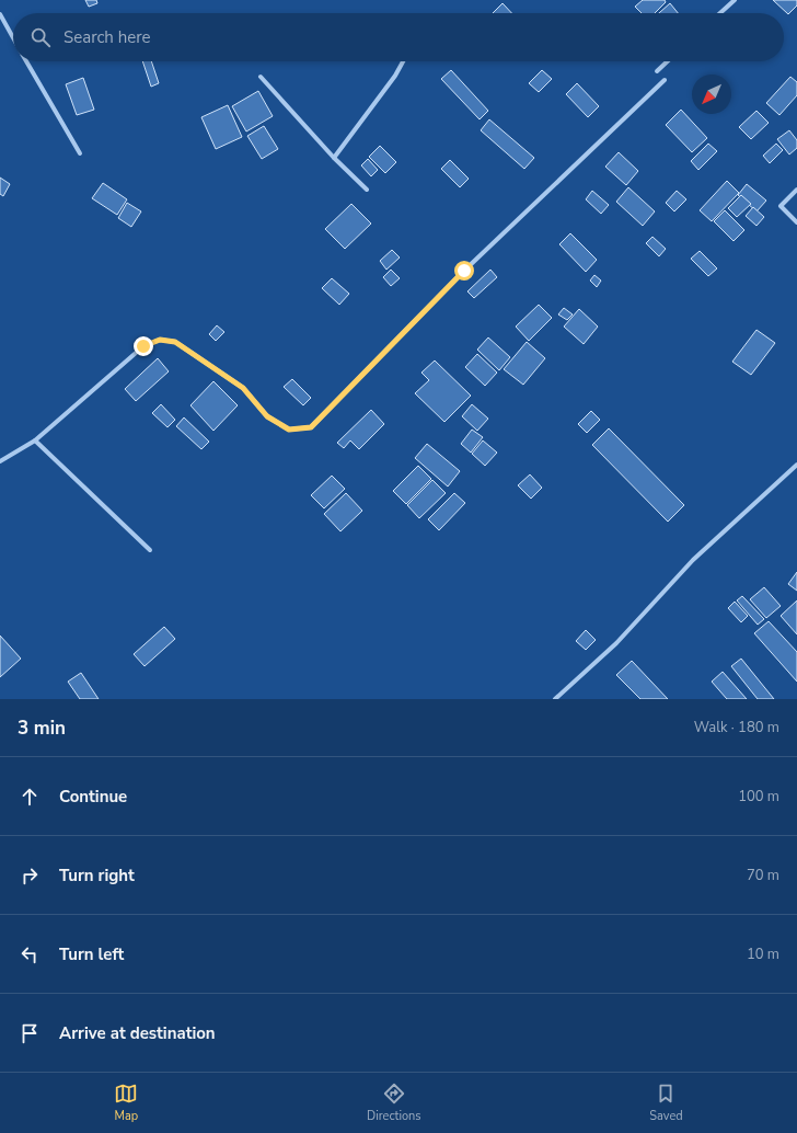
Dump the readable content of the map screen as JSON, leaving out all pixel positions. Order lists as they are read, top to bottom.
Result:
{
  "north": "bottom left",
  "page": {
    "search": "Search here",
    "heading": ["3 min", "Walk · 180 m"],
    "list": [
      ["Continue", "100 m"],
      ["Turn right", "70 m"],
      ["Turn left", "10 m"],
      "Arrive at destination"
    ],
    "nav": ["Map", "Directions", "Saved"]
  }
}
